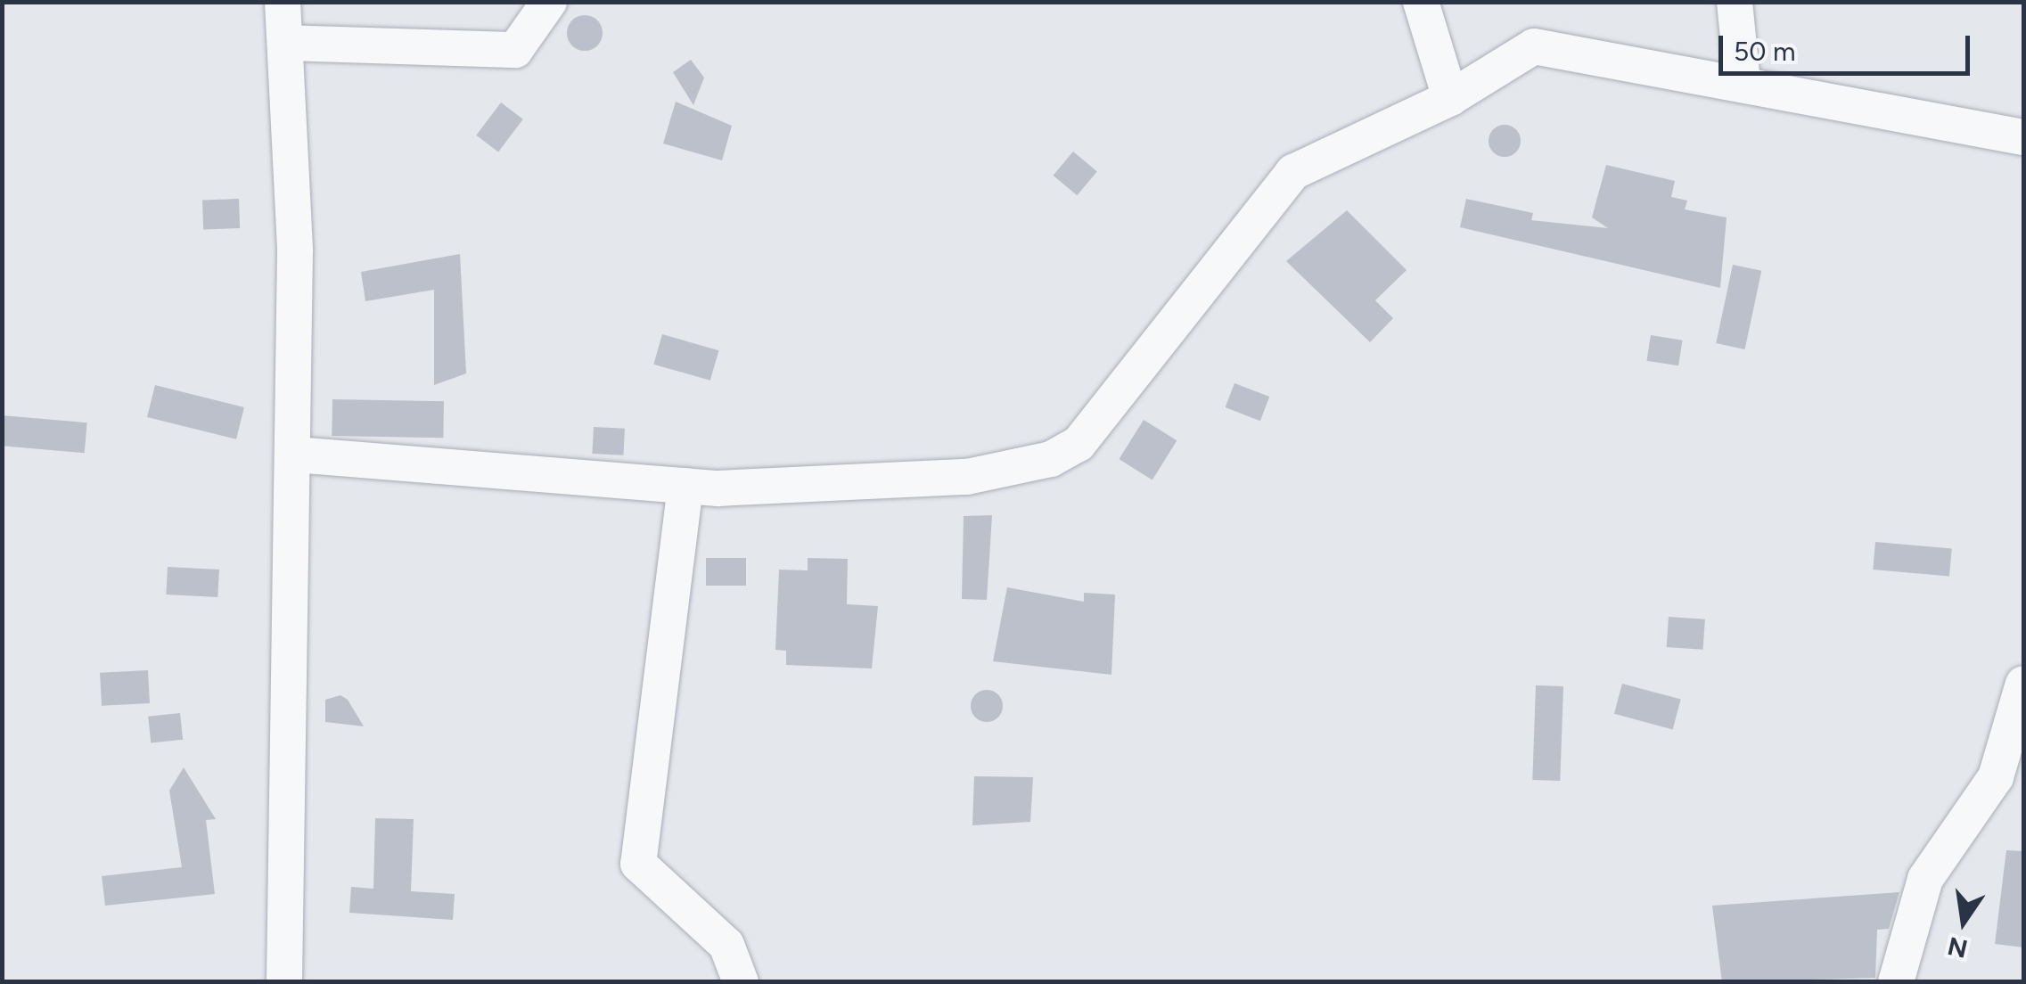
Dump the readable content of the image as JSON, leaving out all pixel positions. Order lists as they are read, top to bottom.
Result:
{
  "scale_bar": "50 m",
  "north": "bottom"
}
